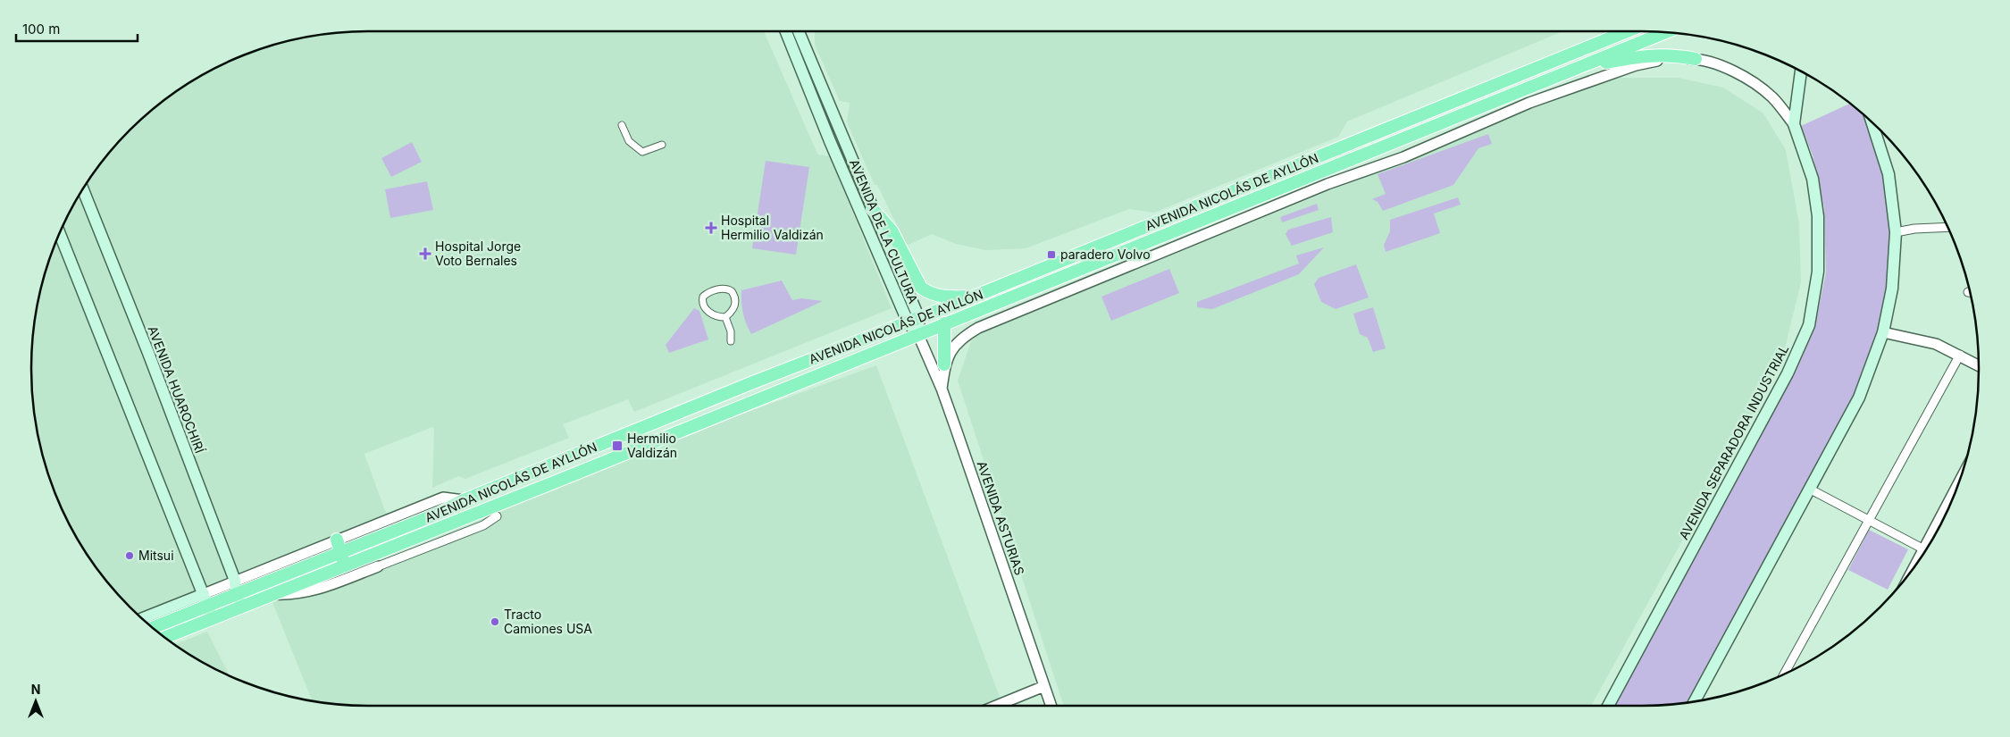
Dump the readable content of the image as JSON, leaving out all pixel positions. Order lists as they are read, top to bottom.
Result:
{
  "streets": {
    "main road": [
      "AVENIDA NICOLÁS DE AYLLÓN",
      "AVENIDA DE LA CULTURA",
      "AVENIDA HUAROCHIRÍ",
      "AVENIDA SEPARADORA INDUSTRIAL"
    ],
    "street": ["AVENIDA ASTURIAS"]
  },
  "crossings": [
    ["AVENIDA NICOLÁS DE AYLLÓN", "AVENIDA DE LA CULTURA"],
    ["AVENIDA NICOLÁS DE AYLLÓN", "AVENIDA HUAROCHIRÍ"],
    ["AVENIDA NICOLÁS DE AYLLÓN", "AVENIDA ASTURIAS"],
    ["AVENIDA DE LA CULTURA", "AVENIDA ASTURIAS"]
  ],
  "places": {
    "health": ["Hospital Hermilio Valdizán", "Hospital Jorge Voto Bernales"],
    "transit": ["paradero Volvo", "Hermilio Valdizán"],
    "other": ["Mitsui", "Tracto Camiones USA"]
  },
  "scale_bar": "100 m",
  "north": "top"
}
